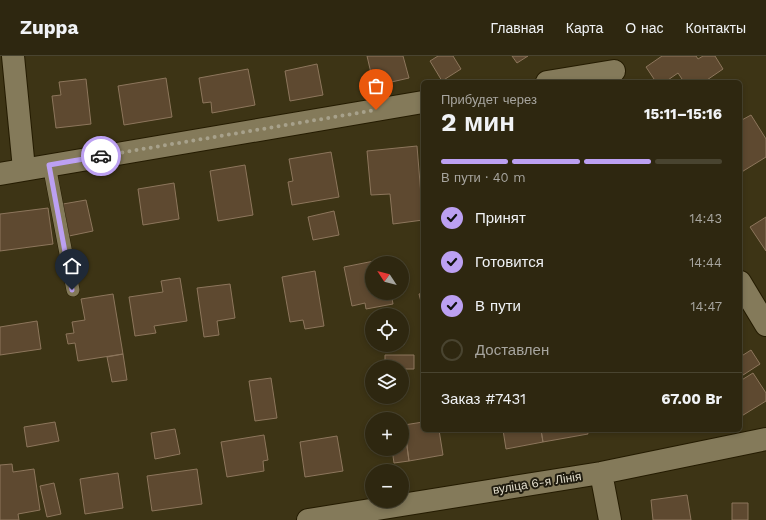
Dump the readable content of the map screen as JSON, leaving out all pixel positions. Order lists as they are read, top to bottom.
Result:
{
  "streets": {
    "street": ["вуліца 6-я Лінія"]
  },
  "north": "top left",
  "page": {
    "header": "Zuppa",
    "nav": [
      "Главная",
      "Карта",
      "О нас",
      "Контакты"
    ],
    "heading": ["2 мин", "Прибудет через", "15:11–15:16"],
    "panel": ["Заказ #7431", "67.00 Br"],
    "bar": "В пути · 40 m",
    "list": [
      ["Принят", "14:43"],
      ["Готовится", "14:44"],
      ["В пути", "14:47"],
      "Доставлен"
    ],
    "map_buttons": ["+", "−"]
  }
}
